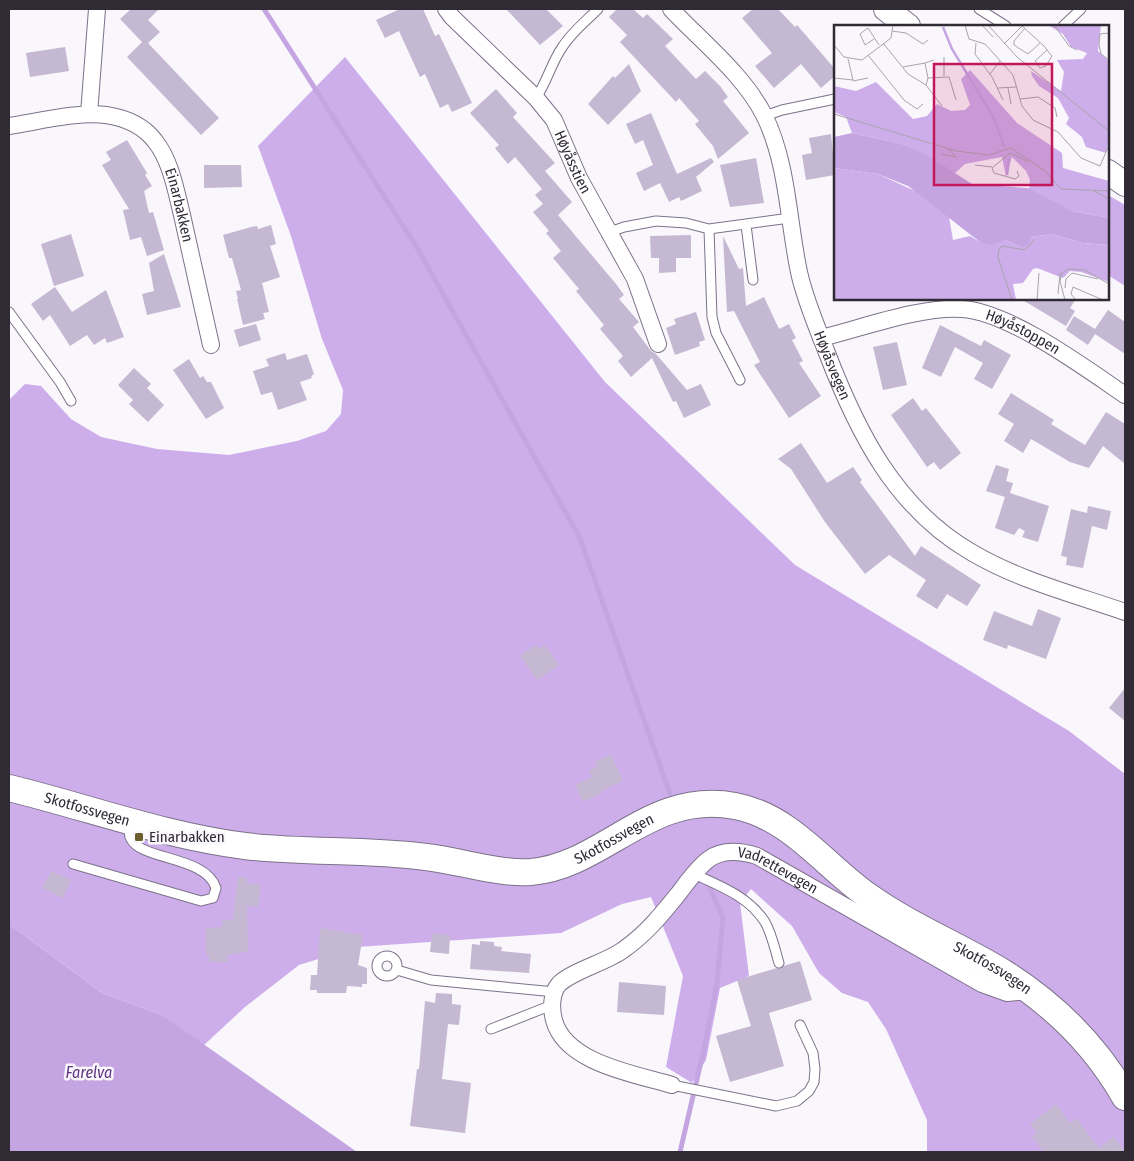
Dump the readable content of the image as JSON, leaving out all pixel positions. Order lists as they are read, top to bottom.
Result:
{
  "streets": {
    "main road": ["Skotfossvegen"],
    "street": [
      "Høyåsstien",
      "Einarbakken",
      "Høyåstoppen",
      "Høyåsvegen",
      "Vadrettevegen"
    ]
  },
  "crossings": [
    ["Høyåstoppen", "Høyåsvegen"],
    ["Skotfossvegen", "Vadrettevegen"]
  ],
  "water": ["Farelva"],
  "places": {
    "transit": ["Einarbakken"]
  }
}
